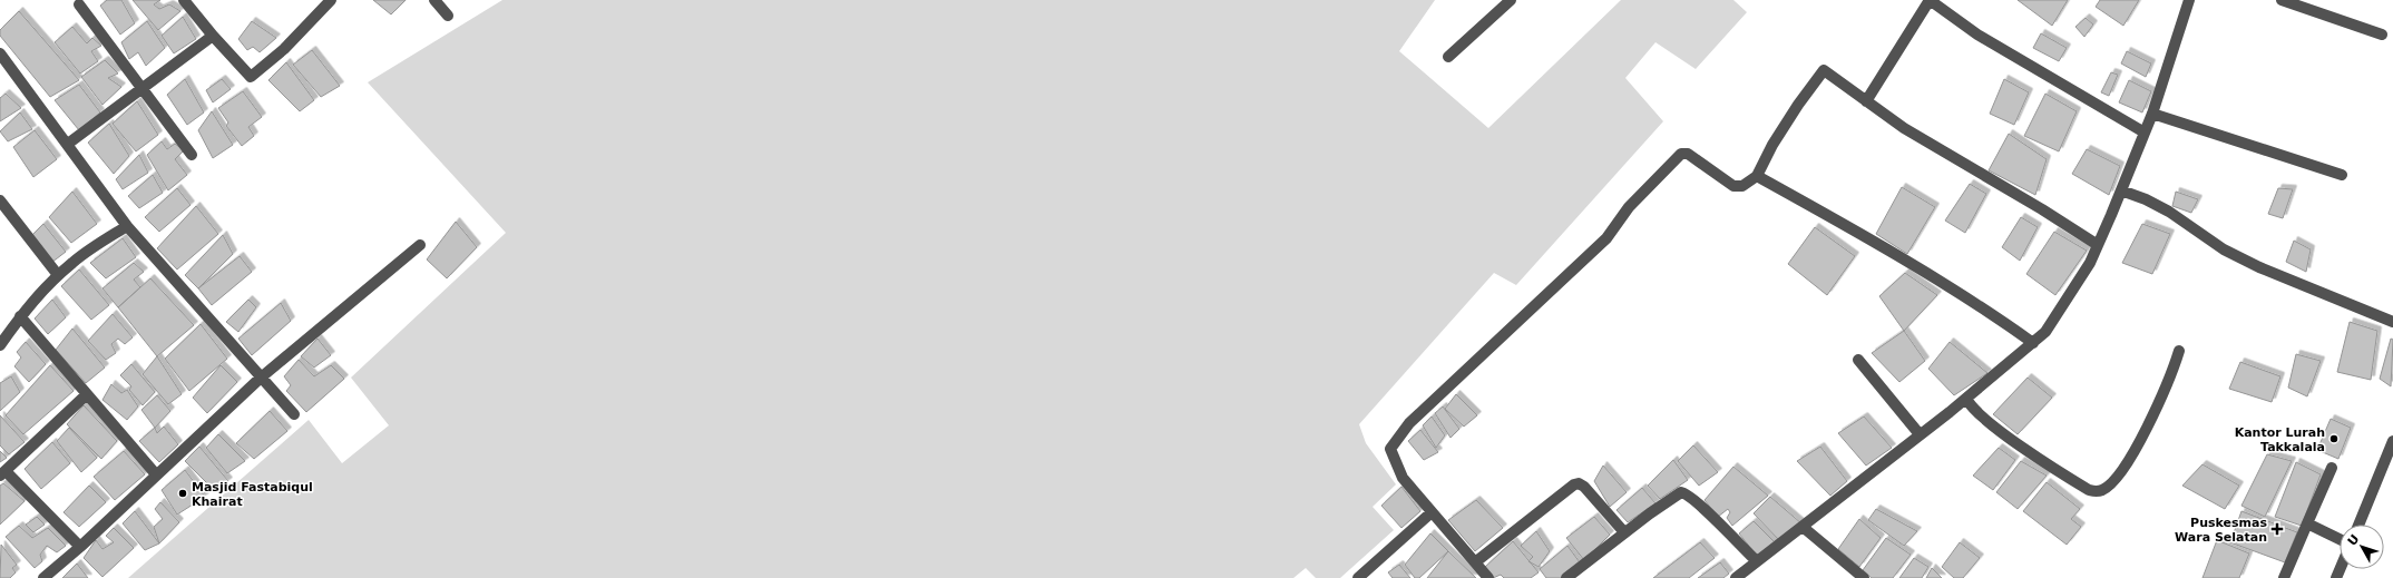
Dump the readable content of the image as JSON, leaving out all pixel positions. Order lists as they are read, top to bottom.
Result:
{
  "places": {
    "other": ["Kantor Lurah Takkalala", "Masjid Fastabiqul Khairat"],
    "health": ["Puskesmas Wara Selatan"]
  },
  "north": "top left"
}
